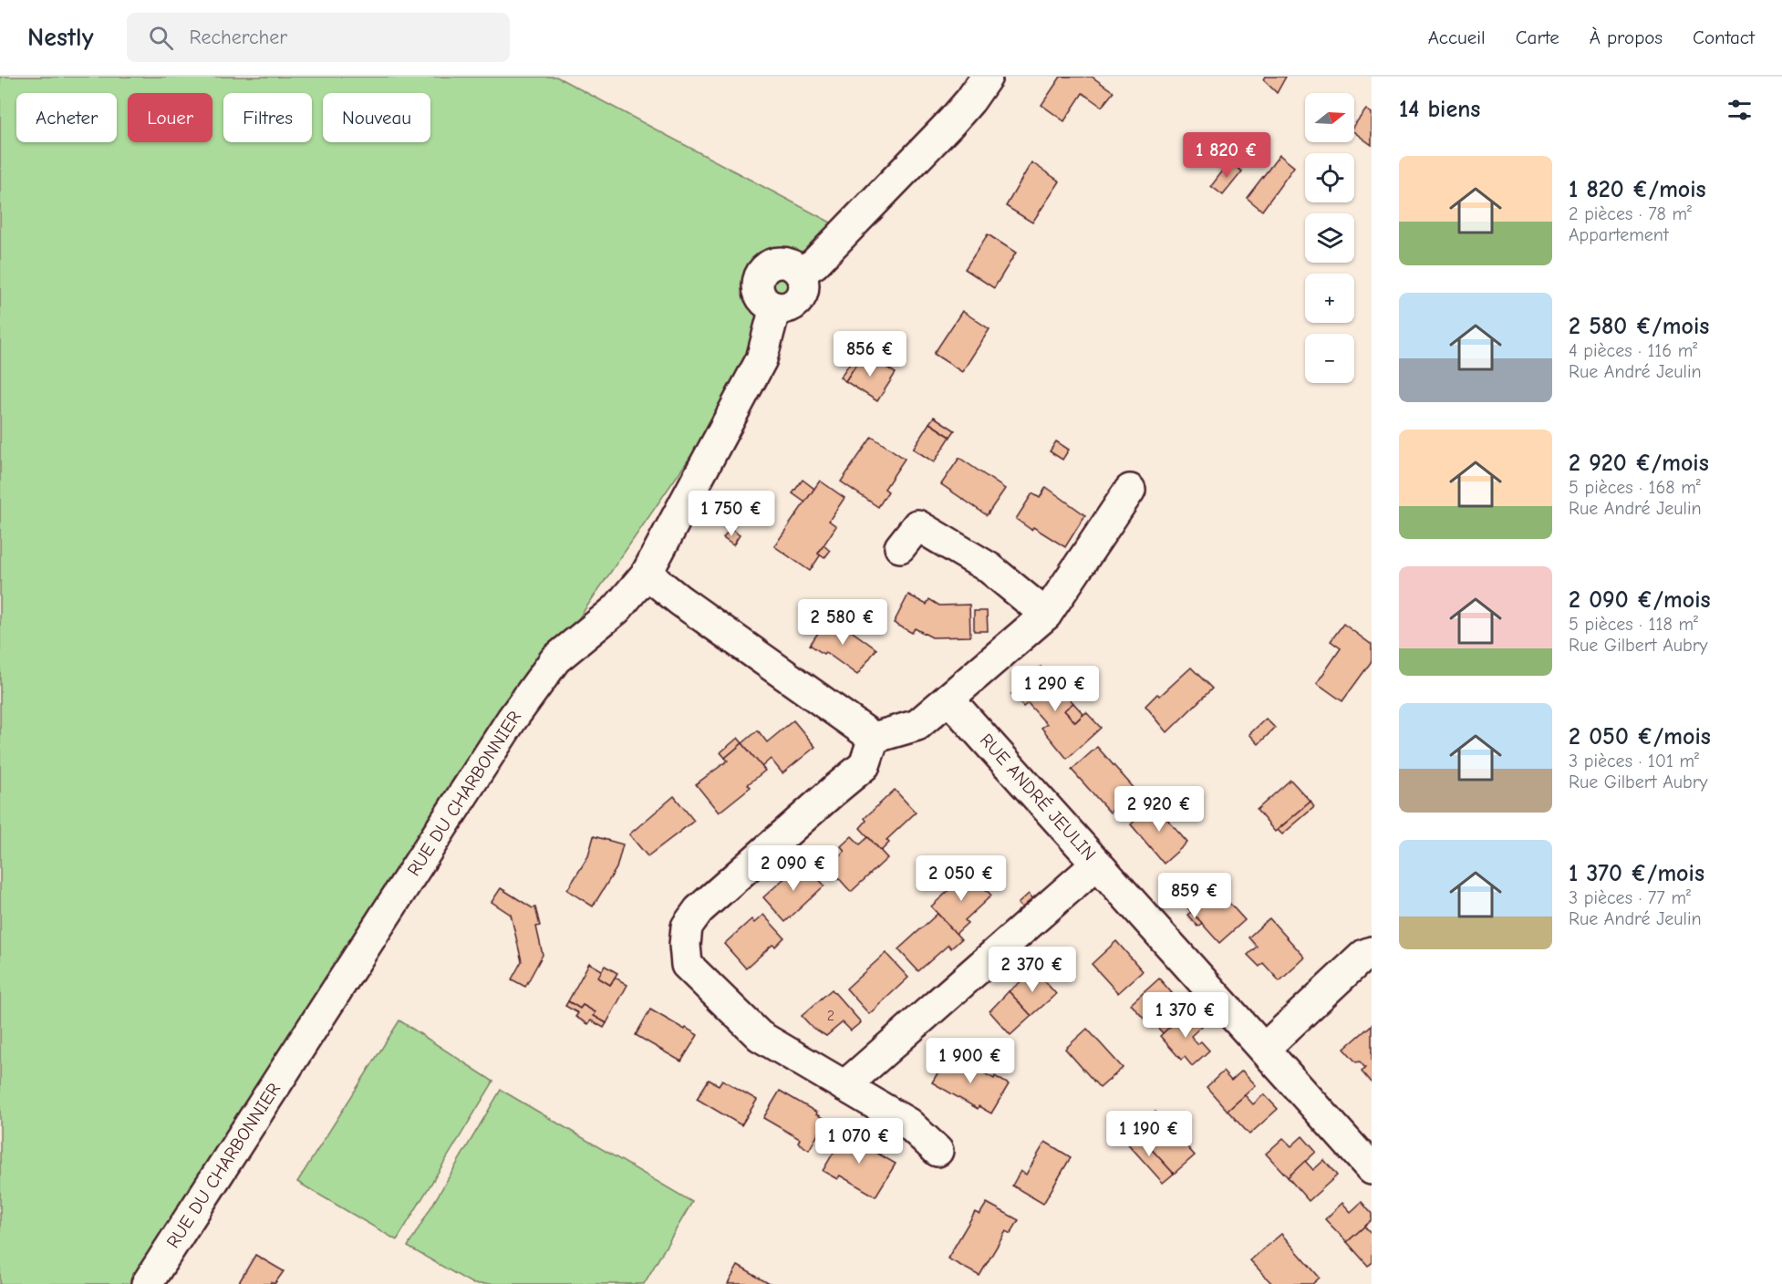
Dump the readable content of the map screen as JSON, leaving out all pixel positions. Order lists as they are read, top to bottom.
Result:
{
  "streets": {
    "street": ["RUE DU CHARBONNIER", "RUE ANDRÉ JEULIN"]
  },
  "house_numbers": ["2"],
  "north": "right",
  "page": {
    "header": "Nestly",
    "search": "Rechercher",
    "nav": [
      "Accueil",
      "Carte",
      "À propos",
      "Contact"
    ],
    "heading": "14 biens",
    "map_buttons": ["+", "−"],
    "chip": [
      "Acheter",
      "Louer",
      "Filtres",
      "Nouveau"
    ],
    "price": [
      "1 820 €",
      "856 €",
      "1 750 €",
      "2 580 €",
      "1 290 €",
      "2 920 €",
      "2 090 €",
      "2 050 €",
      "859 €",
      "2 370 €",
      "1 370 €",
      "1 900 €",
      "1 190 €",
      "1 070 €"
    ],
    "list": [
      {
        "name": "1 820 €/mois",
        "note": "2 pièces · 78 m² · Appartement"
      },
      {
        "name": "2 580 €/mois",
        "note": "4 pièces · 116 m² · Rue André Jeulin"
      },
      {
        "name": "2 920 €/mois",
        "note": "5 pièces · 168 m² · Rue André Jeulin"
      },
      {
        "name": "2 090 €/mois",
        "note": "5 pièces · 118 m² · Rue Gilbert Aubry"
      },
      {
        "name": "2 050 €/mois",
        "note": "3 pièces · 101 m² · Rue Gilbert Aubry"
      },
      {
        "name": "1 370 €/mois",
        "note": "3 pièces · 77 m² · Rue André Jeulin"
      }
    ]
  }
}
